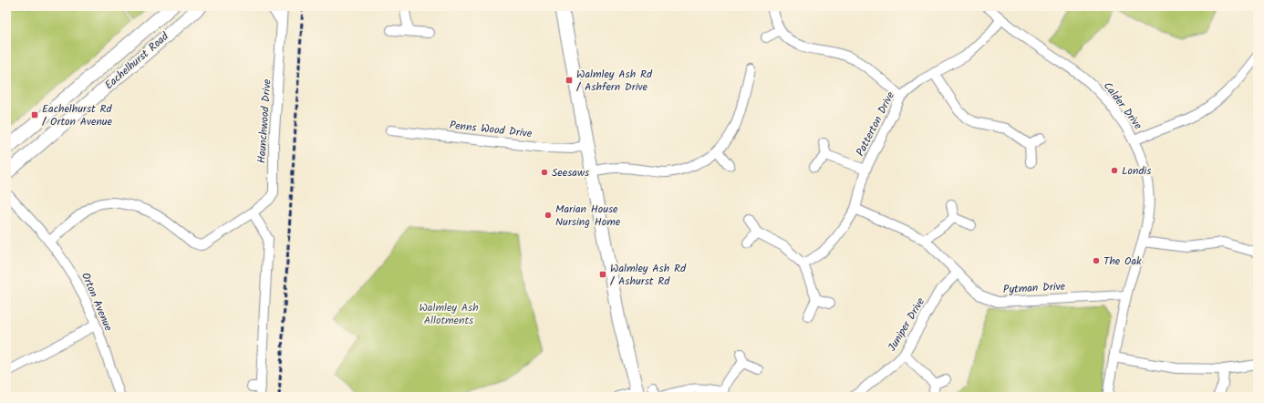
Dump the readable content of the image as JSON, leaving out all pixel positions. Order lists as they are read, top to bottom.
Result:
{
  "streets": {
    "main road": ["Eachelhurst Road"],
    "street": [
      "Calder Drive",
      "Haunchwood Drive",
      "Patterton Drive",
      "Penns Wood Drive",
      "Pytman Drive",
      "Orton Avenue",
      "Juniper Drive"
    ]
  },
  "crossings": [
    ["Calder Drive", "Patterton Drive"],
    ["Calder Drive", "Pytman Drive"],
    ["Haunchwood Drive", "Orton Avenue"],
    ["Patterton Drive", "Pytman Drive"],
    ["Pytman Drive", "Juniper Drive"]
  ],
  "parks": ["Walmley Ash Allotments"],
  "places": {
    "transit": ["Walmley Ash Rd / Ashfern Drive", "Eachelhurst Rd / Orton Avenue", "Walmley Ash Rd / Ashurst Rd"],
    "other": [
      "Londis",
      "Seesaws",
      "Marian House Nursing Home",
      "The Oak"
    ]
  }
}
